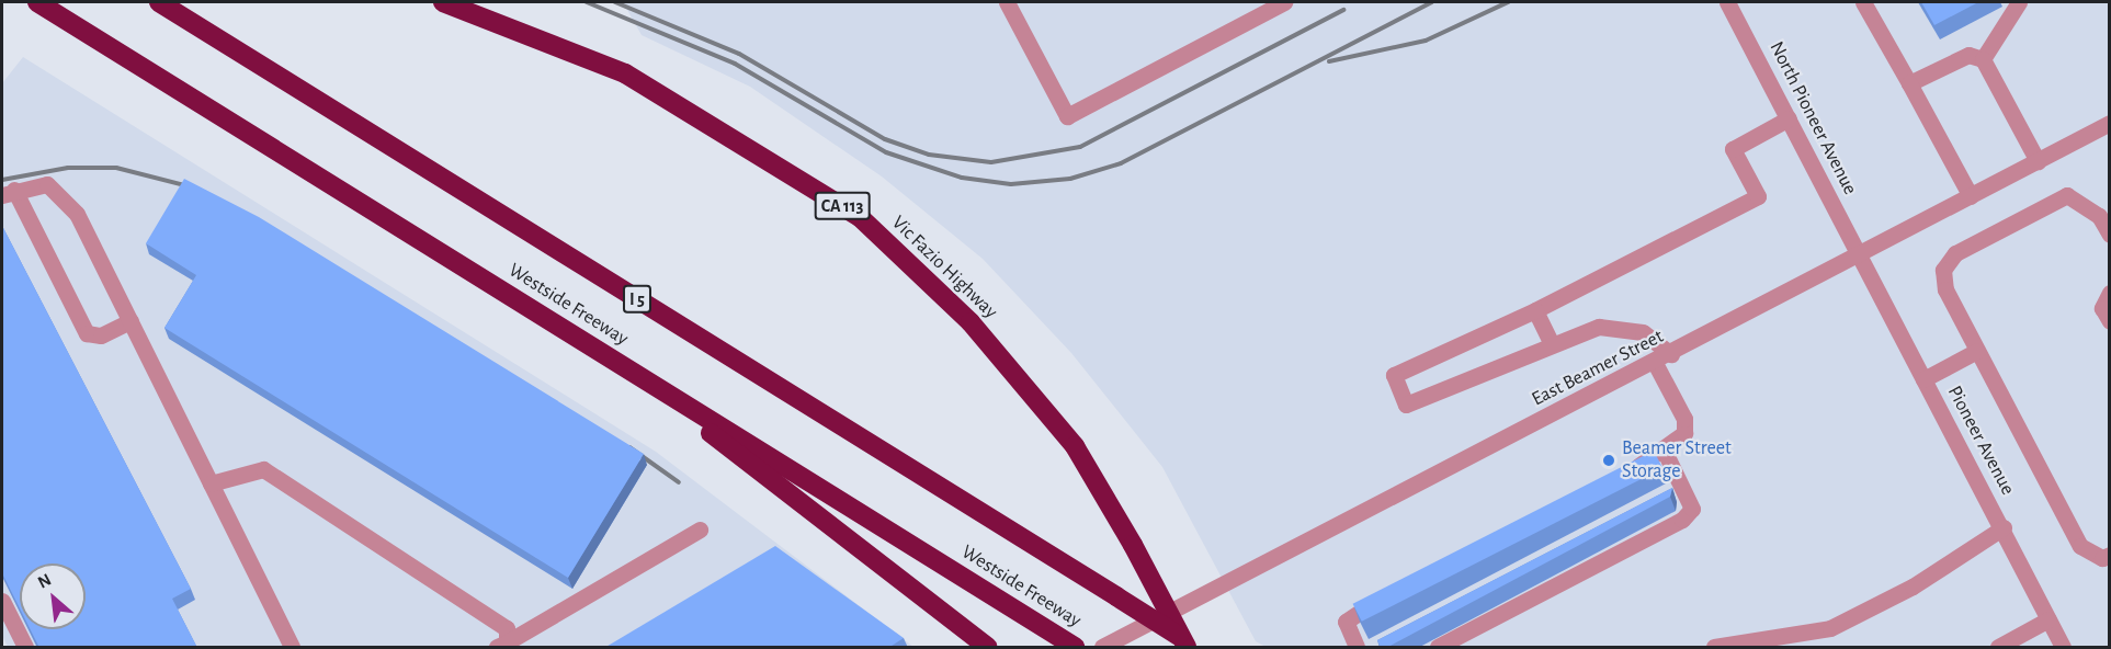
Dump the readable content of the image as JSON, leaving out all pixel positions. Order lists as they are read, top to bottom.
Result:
{
  "streets": {
    "highway": [
      "CA 113",
      "Vic Fazio Highway",
      "I 5",
      "Westside Freeway"
    ],
    "street": ["North Pioneer Avenue", "East Beamer Street", "Pioneer Avenue"]
  },
  "crossings": [
    ["North Pioneer Avenue", "East Beamer Street"],
    ["North Pioneer Avenue", "Pioneer Avenue"],
    ["Vic Fazio Highway", "Westside Freeway"],
    ["East Beamer Street", "Pioneer Avenue"]
  ],
  "places": ["Beamer Street Storage"],
  "north": "top left"
}
